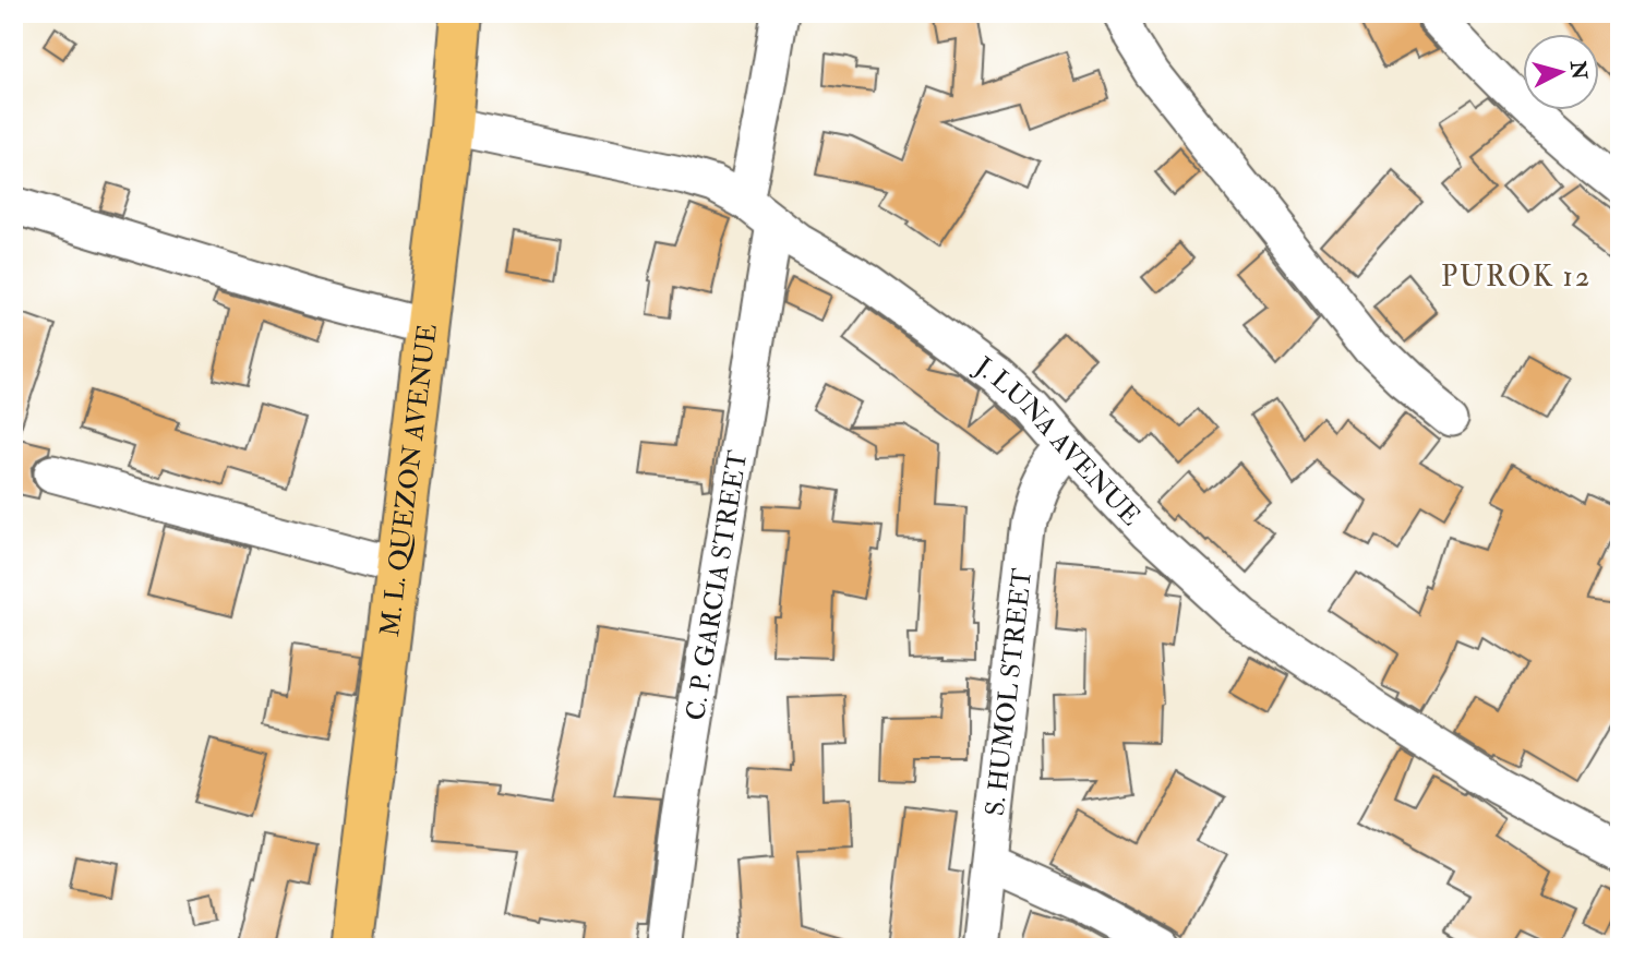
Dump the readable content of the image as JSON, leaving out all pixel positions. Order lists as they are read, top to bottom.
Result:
{
  "streets": {
    "main road": ["M. L. QUEZON AVENUE"],
    "street": ["J. LUNA AVENUE", "C. P. GARCIA STREET", "S. HUMOL STREET"]
  },
  "crossings": [
    ["J. LUNA AVENUE", "M. L. QUEZON AVENUE"],
    ["J. LUNA AVENUE", "C. P. GARCIA STREET"],
    ["J. LUNA AVENUE", "S. HUMOL STREET"]
  ],
  "districts": ["PUROK 12"],
  "north": "right"
}
